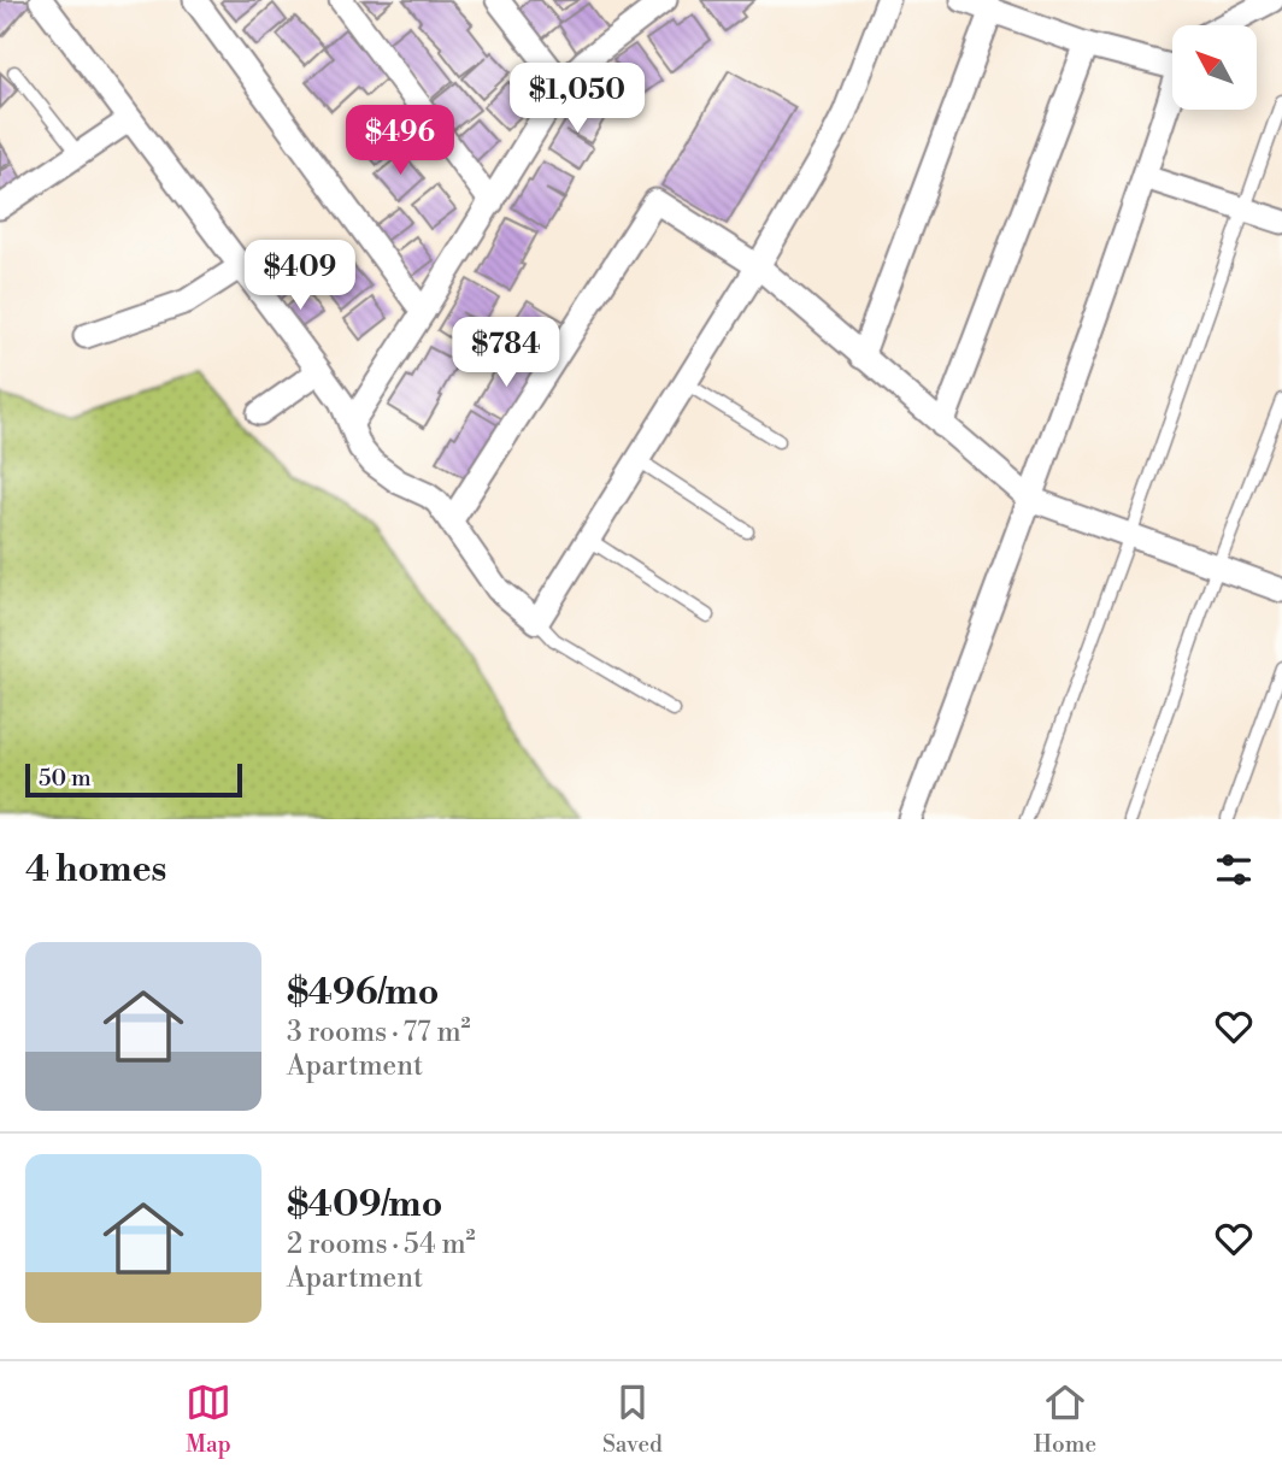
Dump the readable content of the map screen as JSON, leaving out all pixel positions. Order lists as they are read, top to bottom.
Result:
{
  "scale_bar": "50 m",
  "north": "top left",
  "page": {
    "price": [
      "$1,050",
      "$496",
      "$409",
      "$784"
    ],
    "scale": "50 m",
    "heading": "4 homes",
    "list": [
      {
        "name": "$496/mo",
        "note": "3 rooms · 77 m² · Apartment"
      },
      {
        "name": "$409/mo",
        "note": "2 rooms · 54 m² · Apartment"
      }
    ],
    "tabs": ["Map", "Saved", "Home"]
  }
}
